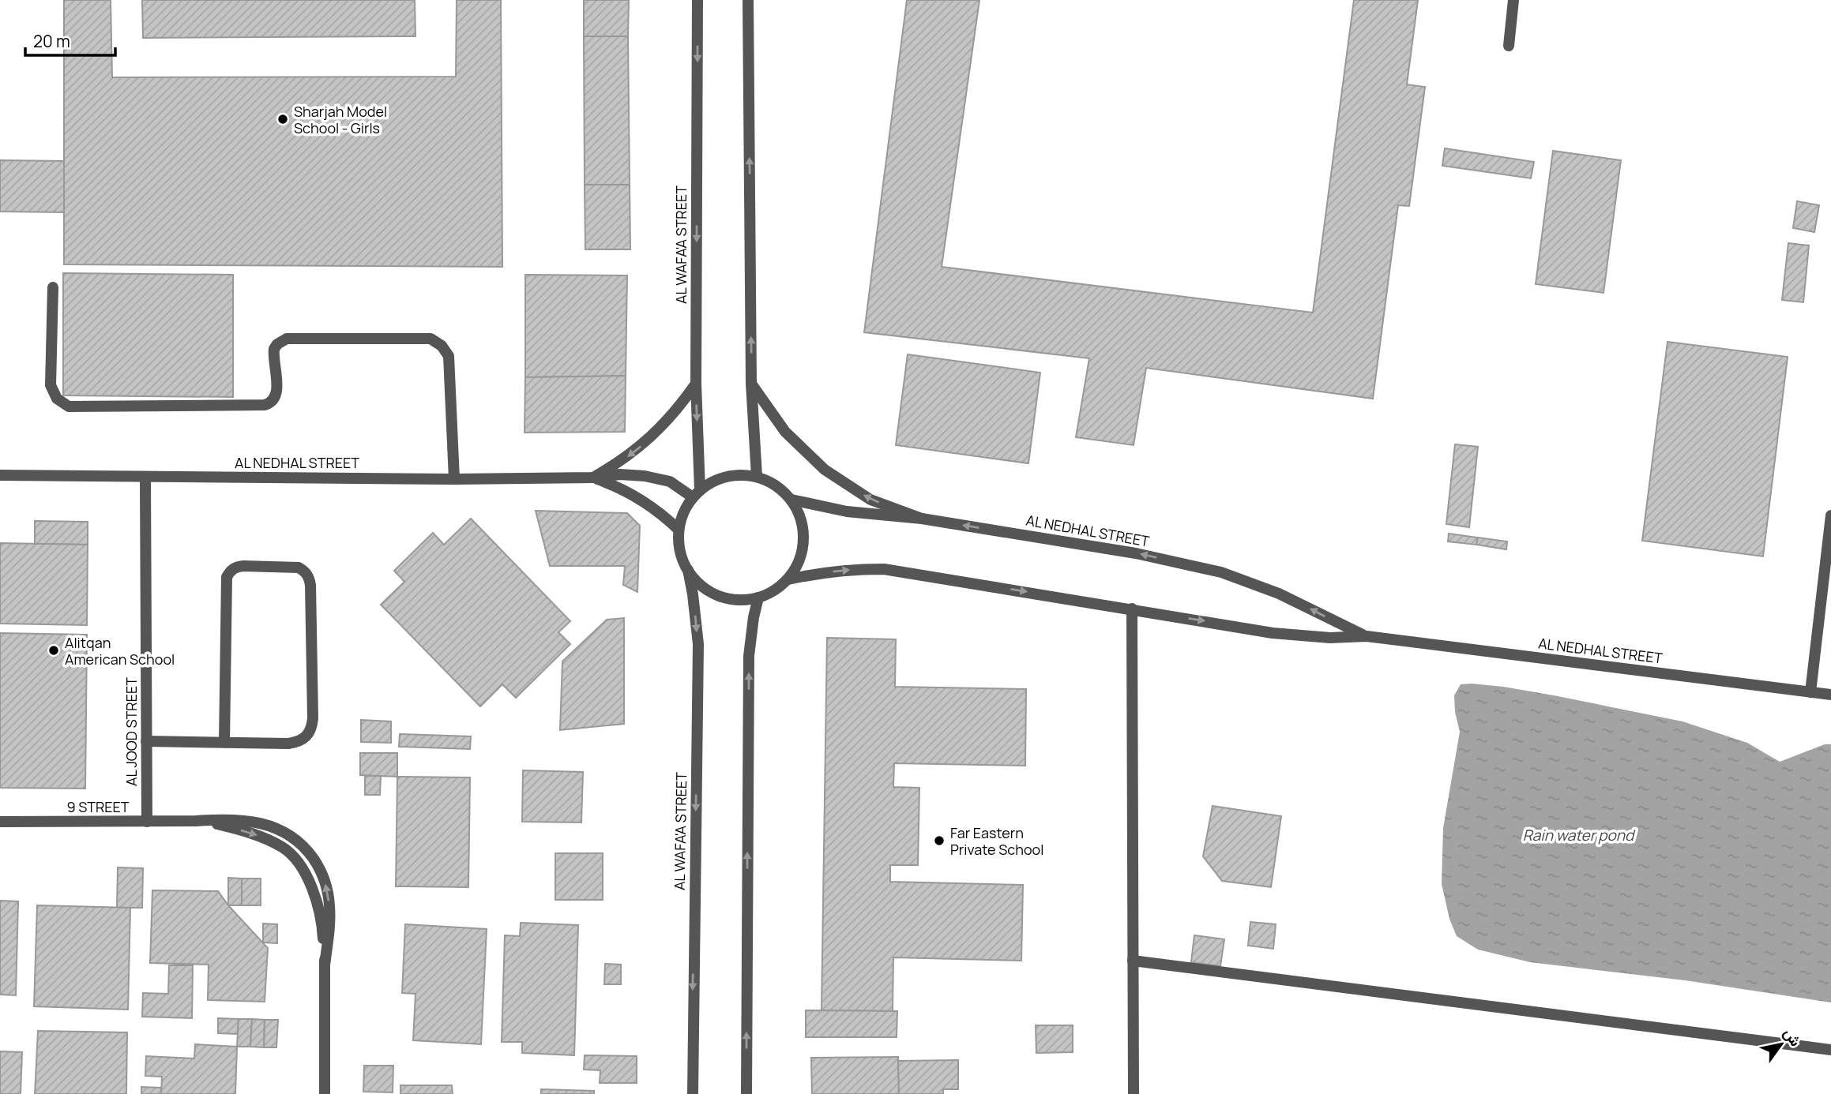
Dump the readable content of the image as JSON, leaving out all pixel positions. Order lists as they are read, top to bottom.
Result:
{
  "streets": {
    "street": [
      "AL WAFA'A STREET",
      "AL NEDHAL STREET",
      "AL JOOD STREET",
      "9 STREET"
    ]
  },
  "crossings": [
    ["AL WAFA'A STREET", "AL NEDHAL STREET"],
    ["AL NEDHAL STREET", "AL JOOD STREET"],
    ["AL JOOD STREET", "9 STREET"]
  ],
  "water": ["Rain water pond"],
  "places": ["Sharjah Model School - Girls", "Alitqan American School", "Far Eastern Private School"],
  "scale_bar": "20 m",
  "north": "top right"
}
